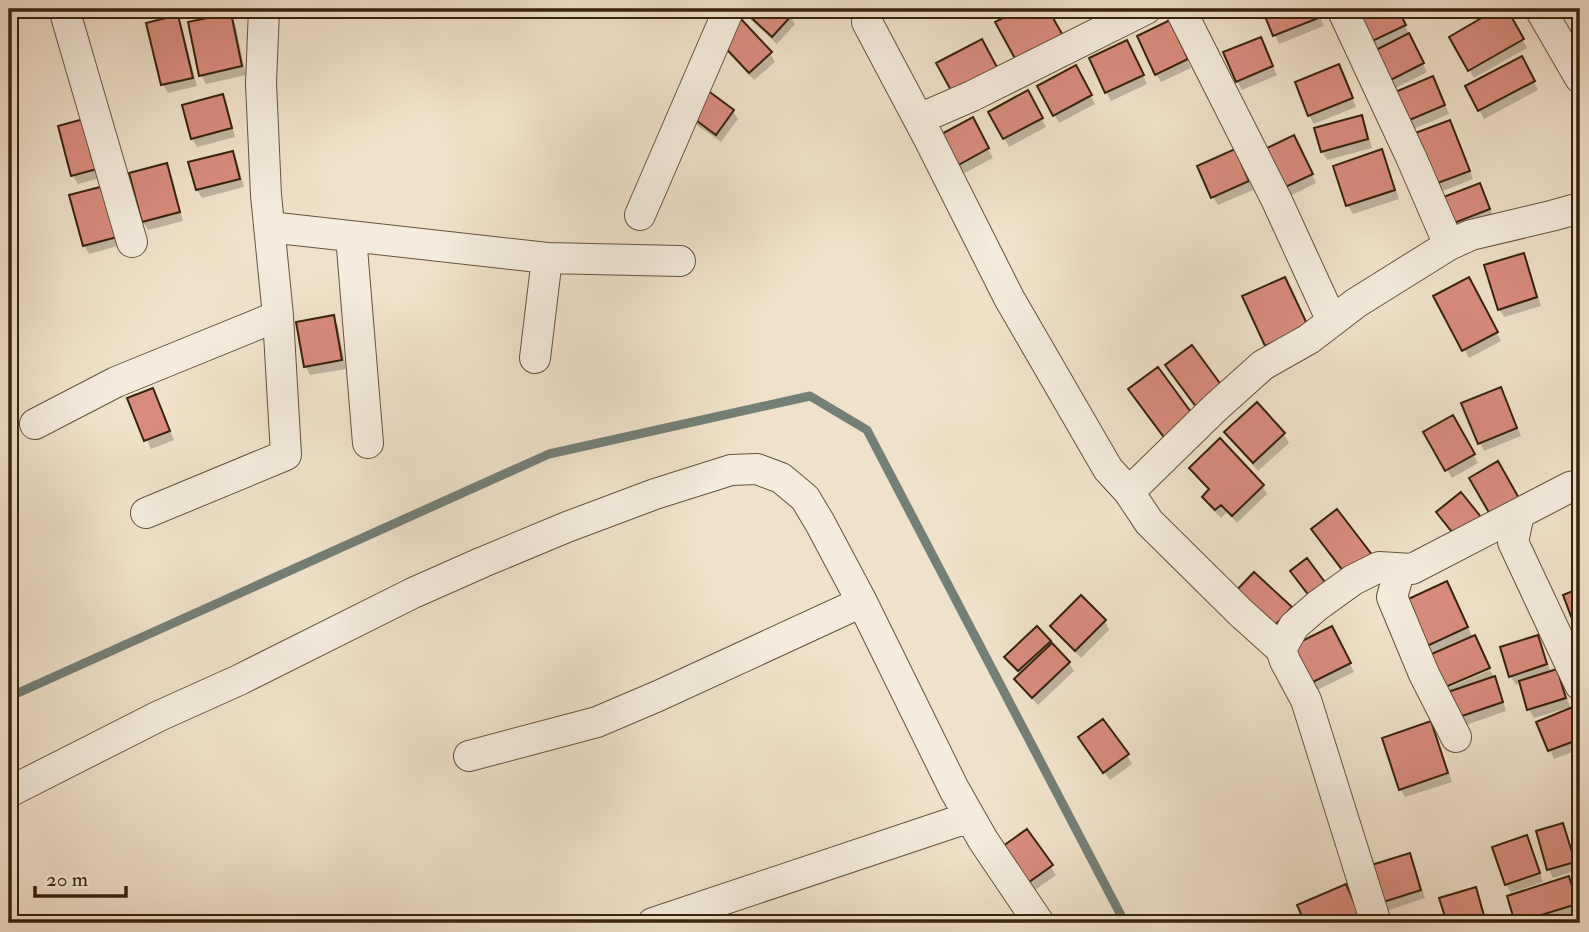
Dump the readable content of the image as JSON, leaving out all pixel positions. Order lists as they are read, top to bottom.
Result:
{
  "scale_bar": "20 m"
}
